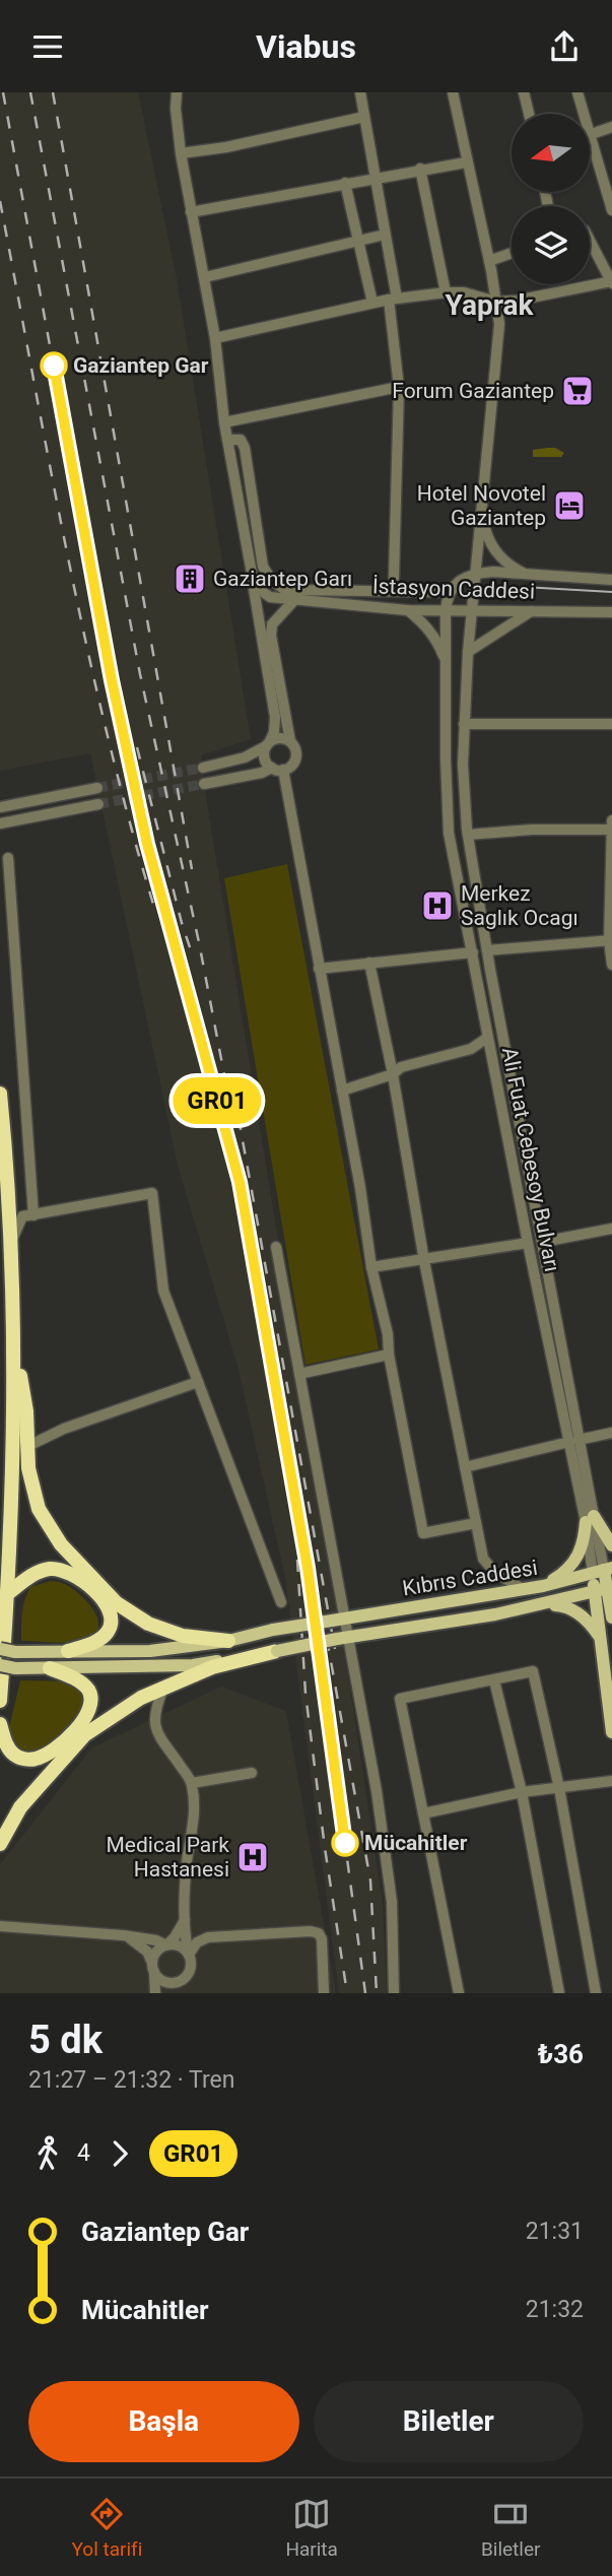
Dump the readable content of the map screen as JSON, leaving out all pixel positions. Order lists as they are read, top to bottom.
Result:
{
  "streets": {
    "main road": ["Ali Fuat Cebesoy Bulvarı", "Kıbrıs Caddesi"],
    "street": ["İstasyon Caddesi"]
  },
  "crossings": [
    ["İstasyon Caddesi", "Ali Fuat Cebesoy Bulvarı"],
    ["Ali Fuat Cebesoy Bulvarı", "Kıbrıs Caddesi"]
  ],
  "districts": ["Yaprak"],
  "places": {
    "other": ["Gaziantep Gar", "Mücahitler"],
    "supermarket": ["Forum Gaziantep"],
    "hotel": ["Hotel Novotel Gaziantep"],
    "building": ["Gaziantep Garı"],
    "hospital": ["Merkez Saglık Ocagı", "Medical Park Hastanesi"]
  },
  "north": "left",
  "page": {
    "header": "Viabus",
    "on_map": "GR01",
    "heading": ["5 dk", "21:27 – 21:32 · Tren", "₺36"],
    "legs": ["4", "GR01"],
    "list": [
      {
        "name": "Gaziantep Gar",
        "value": "21:31"
      },
      {
        "name": "Mücahitler",
        "value": "21:32"
      }
    ],
    "buttons": ["Başla", "Biletler"],
    "tabs": ["Yol tarifi", "Harita", "Biletler"]
  }
}
